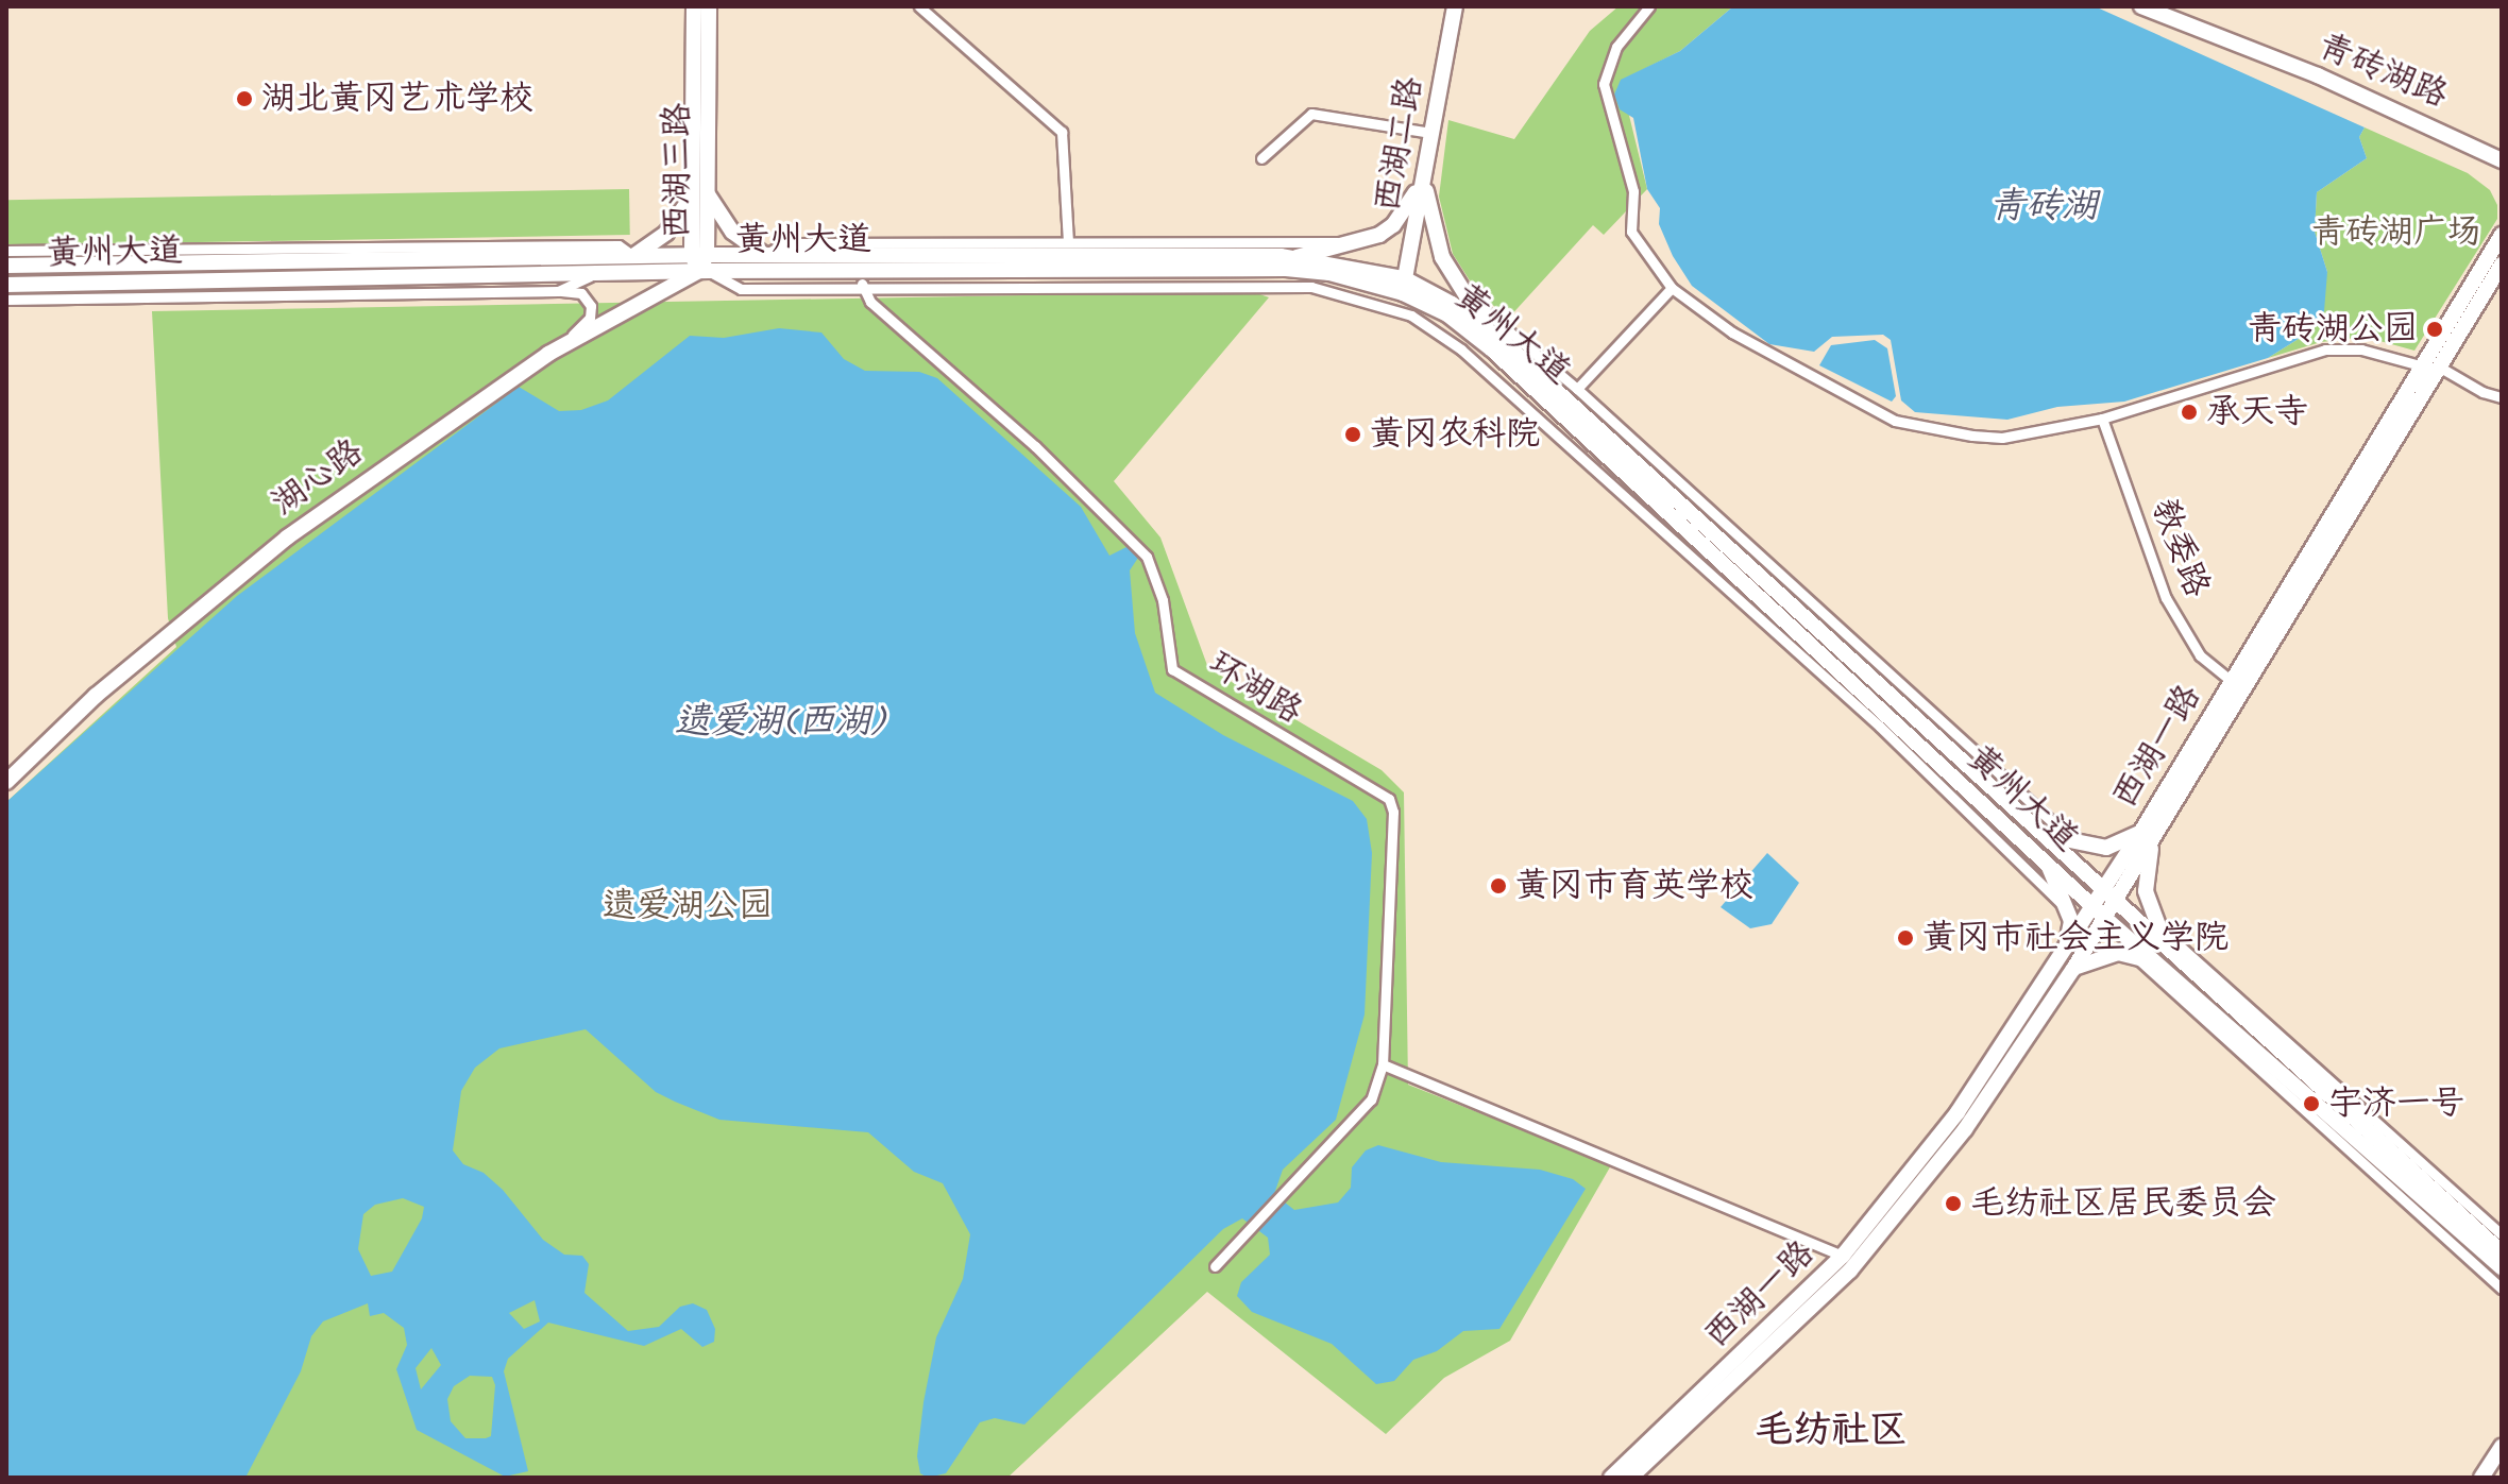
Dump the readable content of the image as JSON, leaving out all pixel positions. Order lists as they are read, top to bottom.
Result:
{
  "streets": {
    "main road": [
      "青砖湖路",
      "西湖二路",
      "西湖三路",
      "黄州大道",
      "湖心路",
      "西湖一路"
    ],
    "street": ["教委路", "环湖路"]
  },
  "crossings": [
    ["西湖二路", "黄州大道"],
    ["西湖三路", "黄州大道"],
    ["西湖三路", "湖心路"],
    ["黄州大道", "湖心路"],
    ["黄州大道", "西湖一路"],
    ["教委路", "西湖一路"]
  ],
  "districts": ["毛纺社区"],
  "water": ["青砖湖", "遗爱湖(西湖)"],
  "parks": ["青砖湖广场", "遗爱湖公园"],
  "places": [
    "湖北黄冈艺术学校",
    "青砖湖公园",
    "承天寺",
    "黄冈农科院",
    "黄冈市育英学校",
    "黄冈市社会主义学院",
    "宇济一号",
    "毛纺社区居民委员会"
  ]
}
